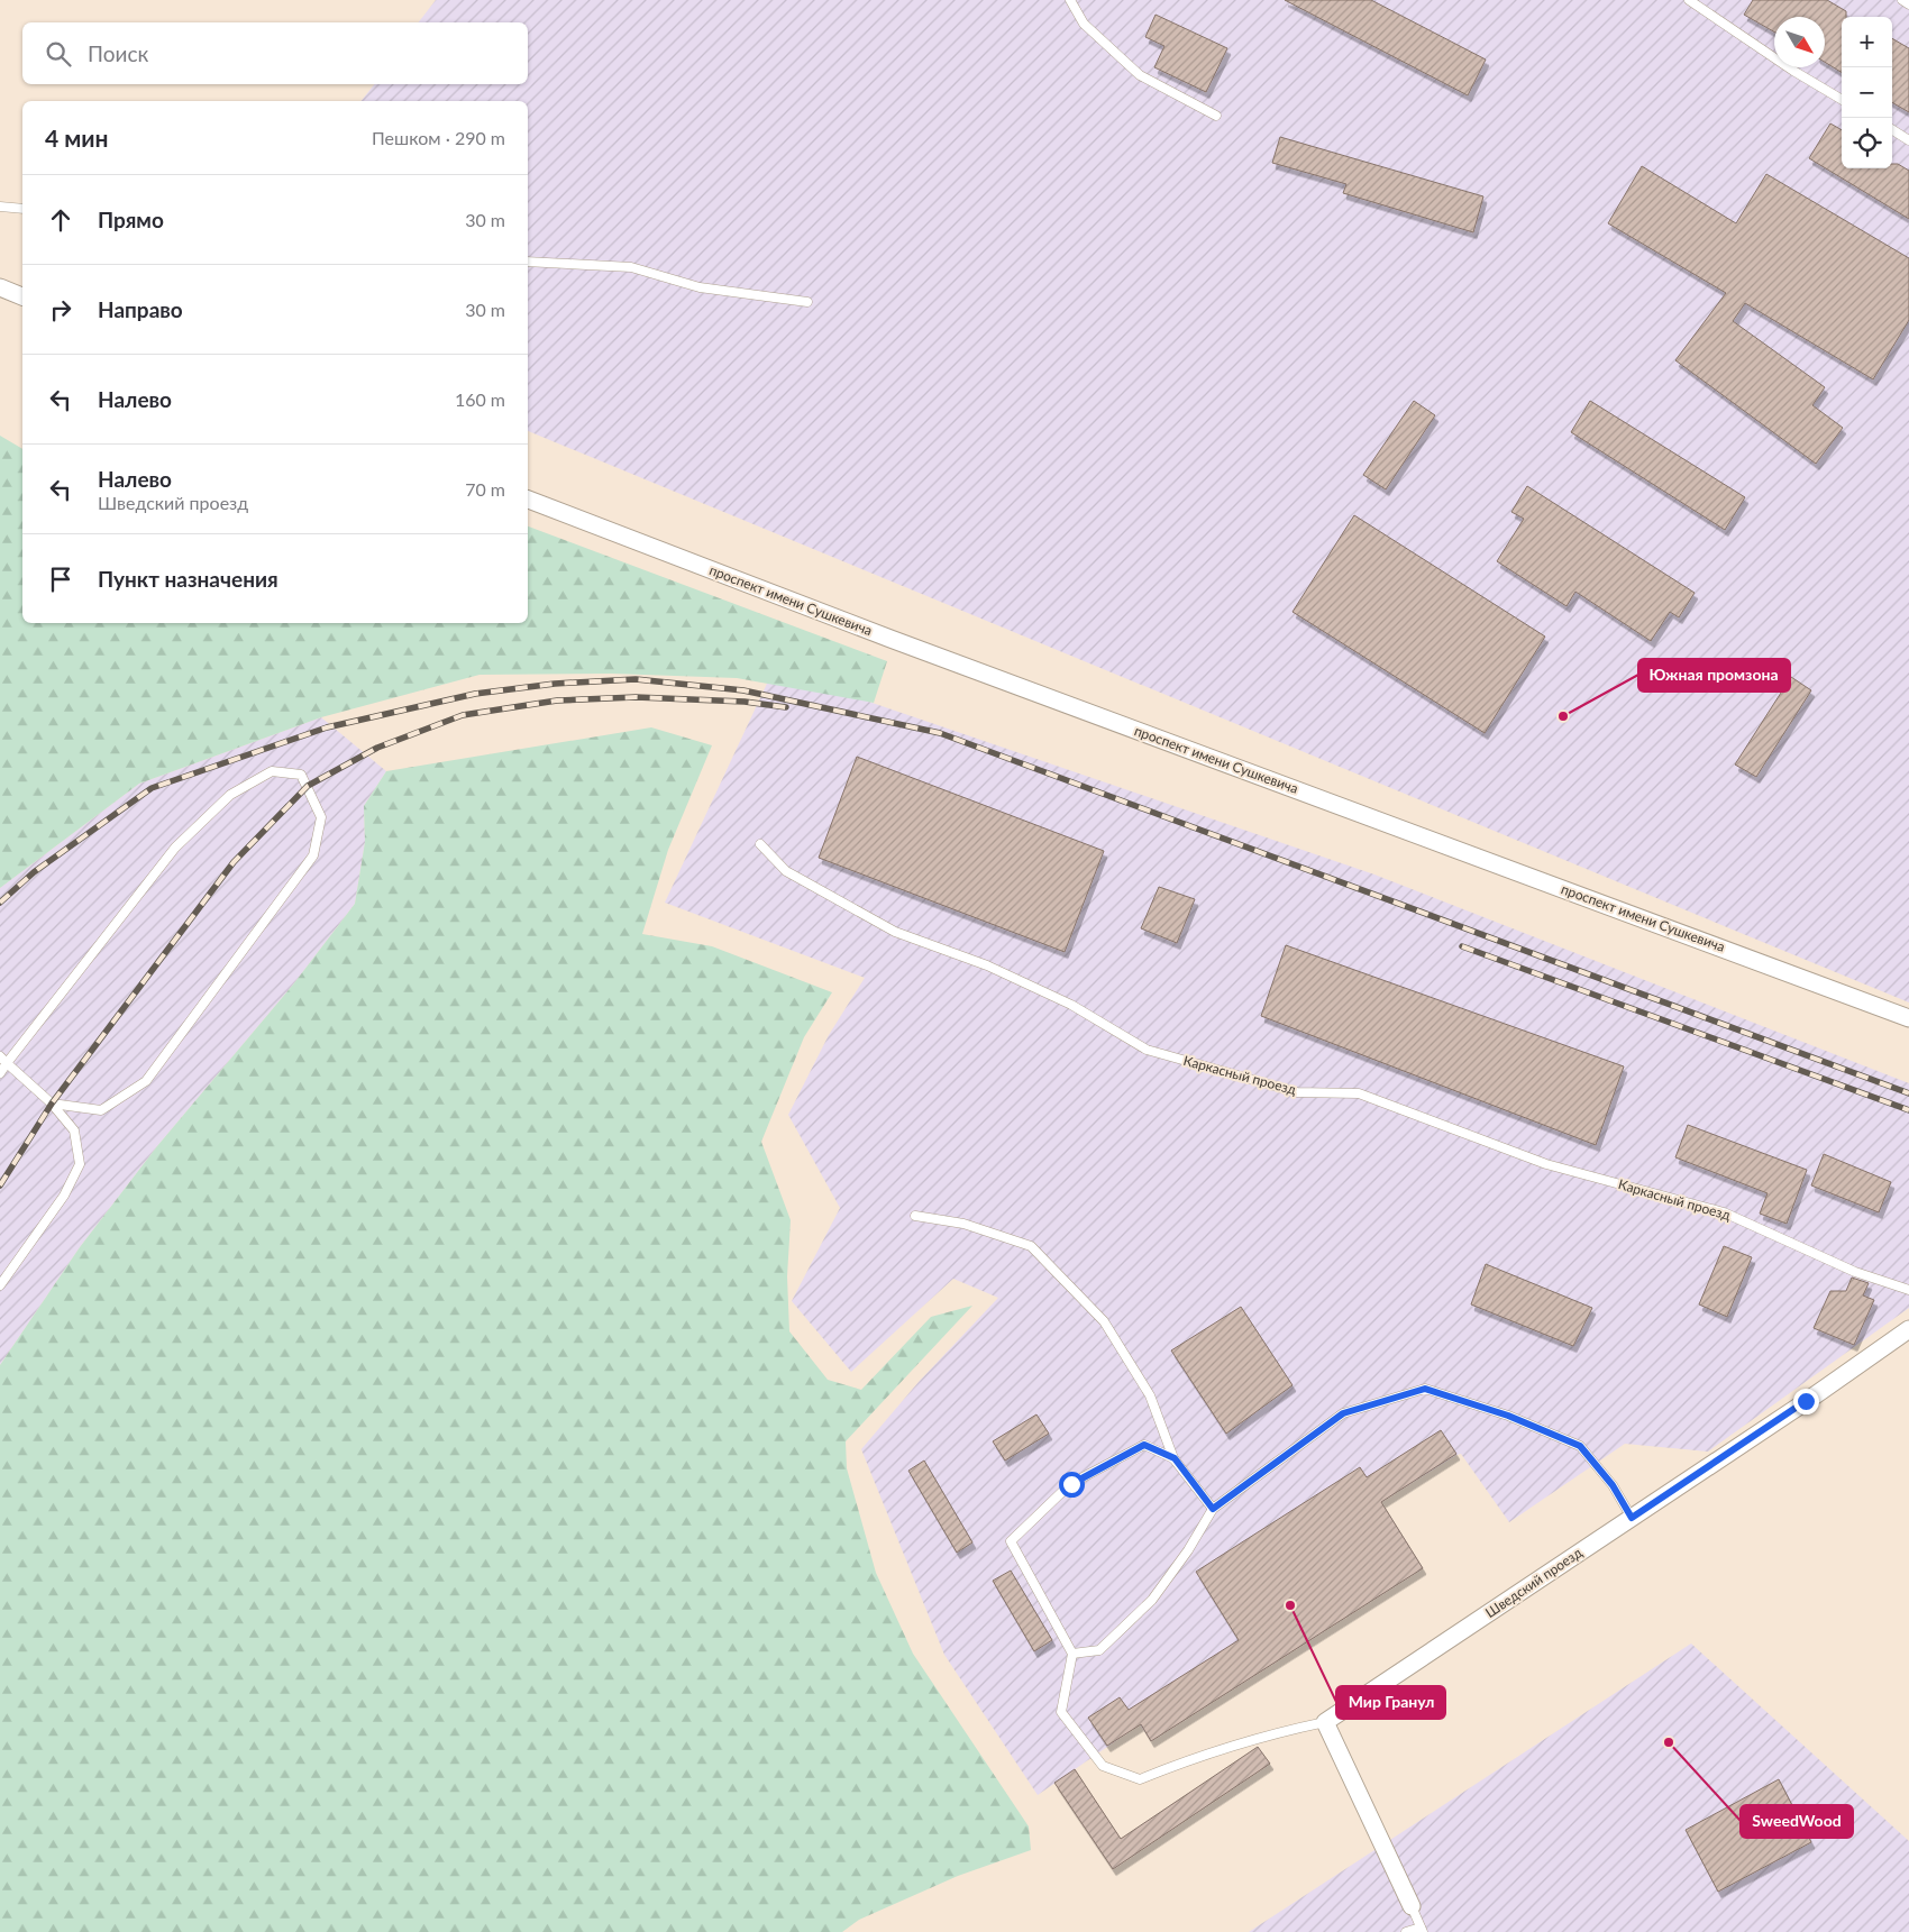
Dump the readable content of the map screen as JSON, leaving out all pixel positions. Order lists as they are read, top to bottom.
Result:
{
  "streets": {
    "street": ["проспект имени Сушкевича", "Шведский проезд"],
    "lane": ["Каркасный проезд"]
  },
  "places": ["Южная промзона", "Мир Гранул", "SweedWood"],
  "north": "bottom right",
  "page": {
    "map_buttons": ["+", "−"],
    "search": "Поиск",
    "heading": ["4 мин", "Пешком · 290 m"],
    "list": [
      ["Прямо", "30 m"],
      ["Направо", "30 m"],
      ["Налево", "160 m"],
      ["Налево", "Шведский проезд", "70 m"],
      "Пункт назначения"
    ]
  }
}
